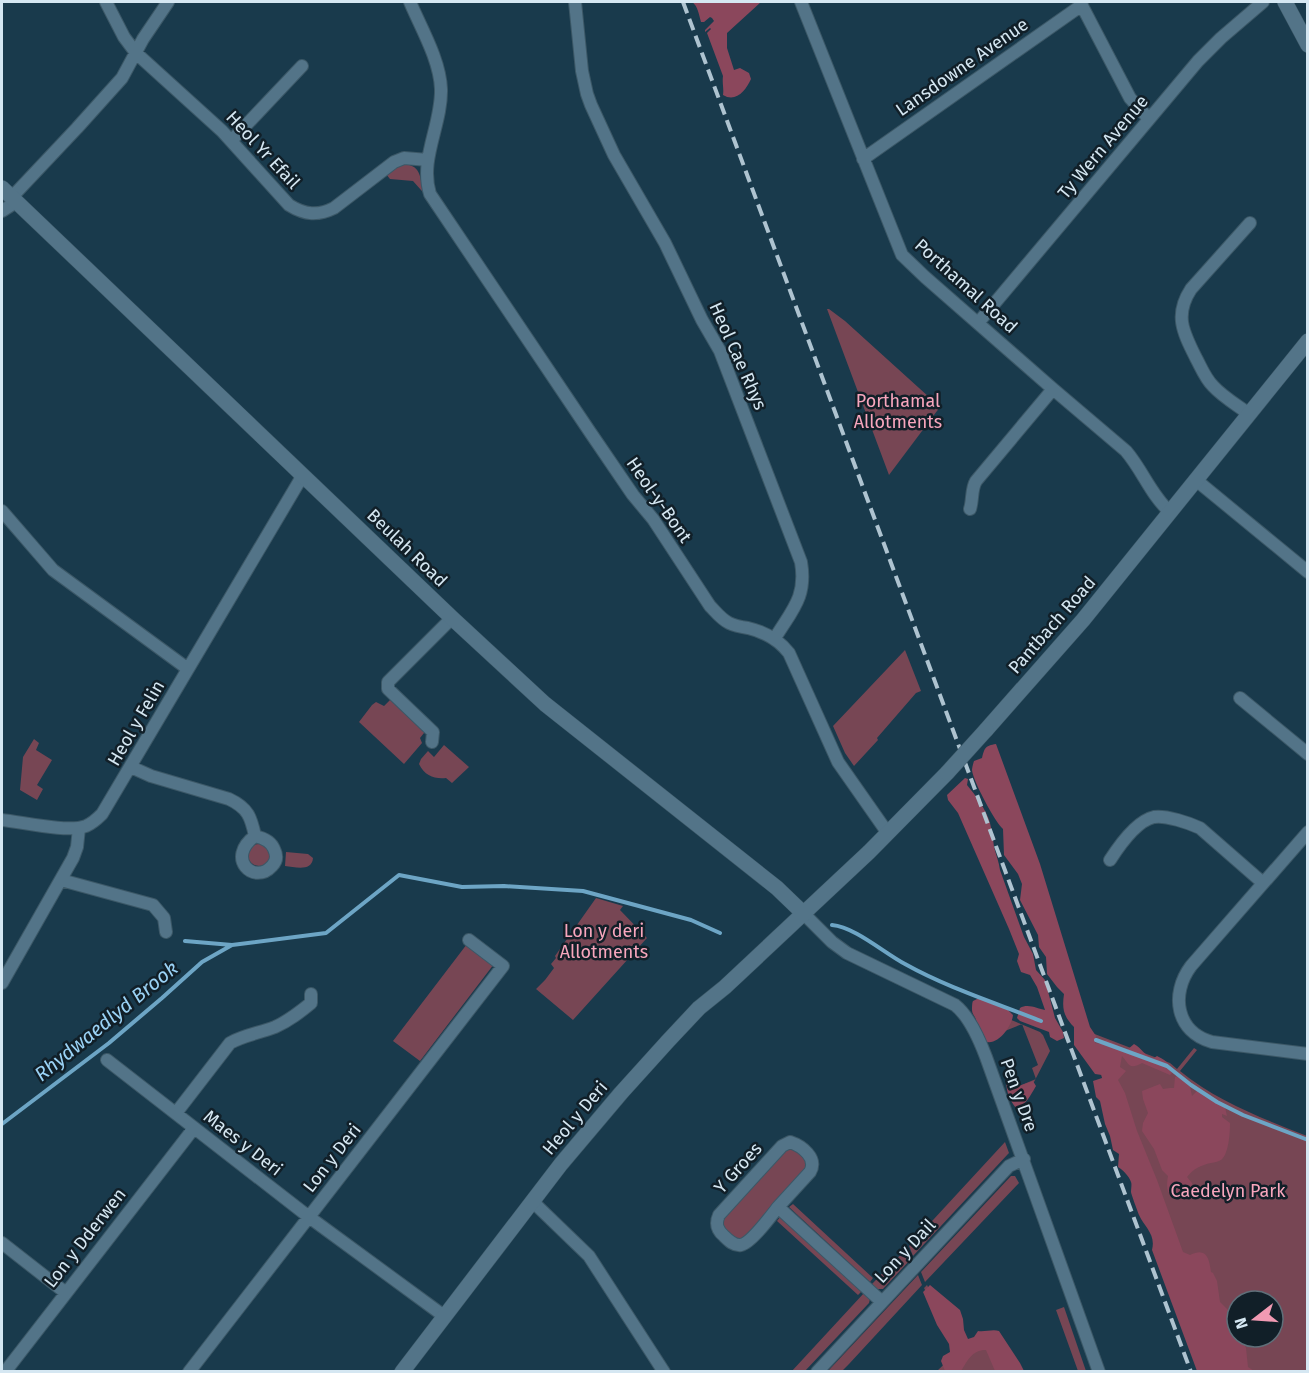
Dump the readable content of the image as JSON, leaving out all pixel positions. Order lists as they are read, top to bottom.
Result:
{
  "streets": {
    "street": [
      "Lansdowne Avenue",
      "Ty Wern Avenue",
      "Heol Yr Efail",
      "Porthamal Road",
      "Heol Cae Rhys",
      "Heol-y-Bont",
      "Beulah Road",
      "Pantbach Road",
      "Heol y Felin",
      "Pen y Dre",
      "Heol y Deri",
      "Maes y Deri",
      "Lon y Deri",
      "Y Groes",
      "Lon y Dderwen",
      "Lon y Dail"
    ]
  },
  "crossings": [
    ["Lansdowne Avenue", "Porthamal Road"],
    ["Ty Wern Avenue", "Porthamal Road"],
    ["Heol Yr Efail", "Heol-y-Bont"],
    ["Porthamal Road", "Pantbach Road"],
    ["Heol Cae Rhys", "Heol-y-Bont"],
    ["Beulah Road", "Pantbach Road"],
    ["Beulah Road", "Heol y Felin"],
    ["Beulah Road", "Pen y Dre"],
    ["Beulah Road", "Heol y Deri"],
    ["Pantbach Road", "Pen y Dre"],
    ["Pantbach Road", "Heol y Deri"],
    ["Pen y Dre", "Heol y Deri"],
    ["Pen y Dre", "Lon y Dail"],
    ["Heol y Deri", "Maes y Deri"],
    ["Maes y Deri", "Lon y Deri"],
    ["Maes y Deri", "Lon y Dderwen"]
  ],
  "water": ["Rhydwaedlyd Brook"],
  "parks": ["Porthamal Allotments", "Lon y deri Allotments", "Caedelyn Park"],
  "north": "left"
}
